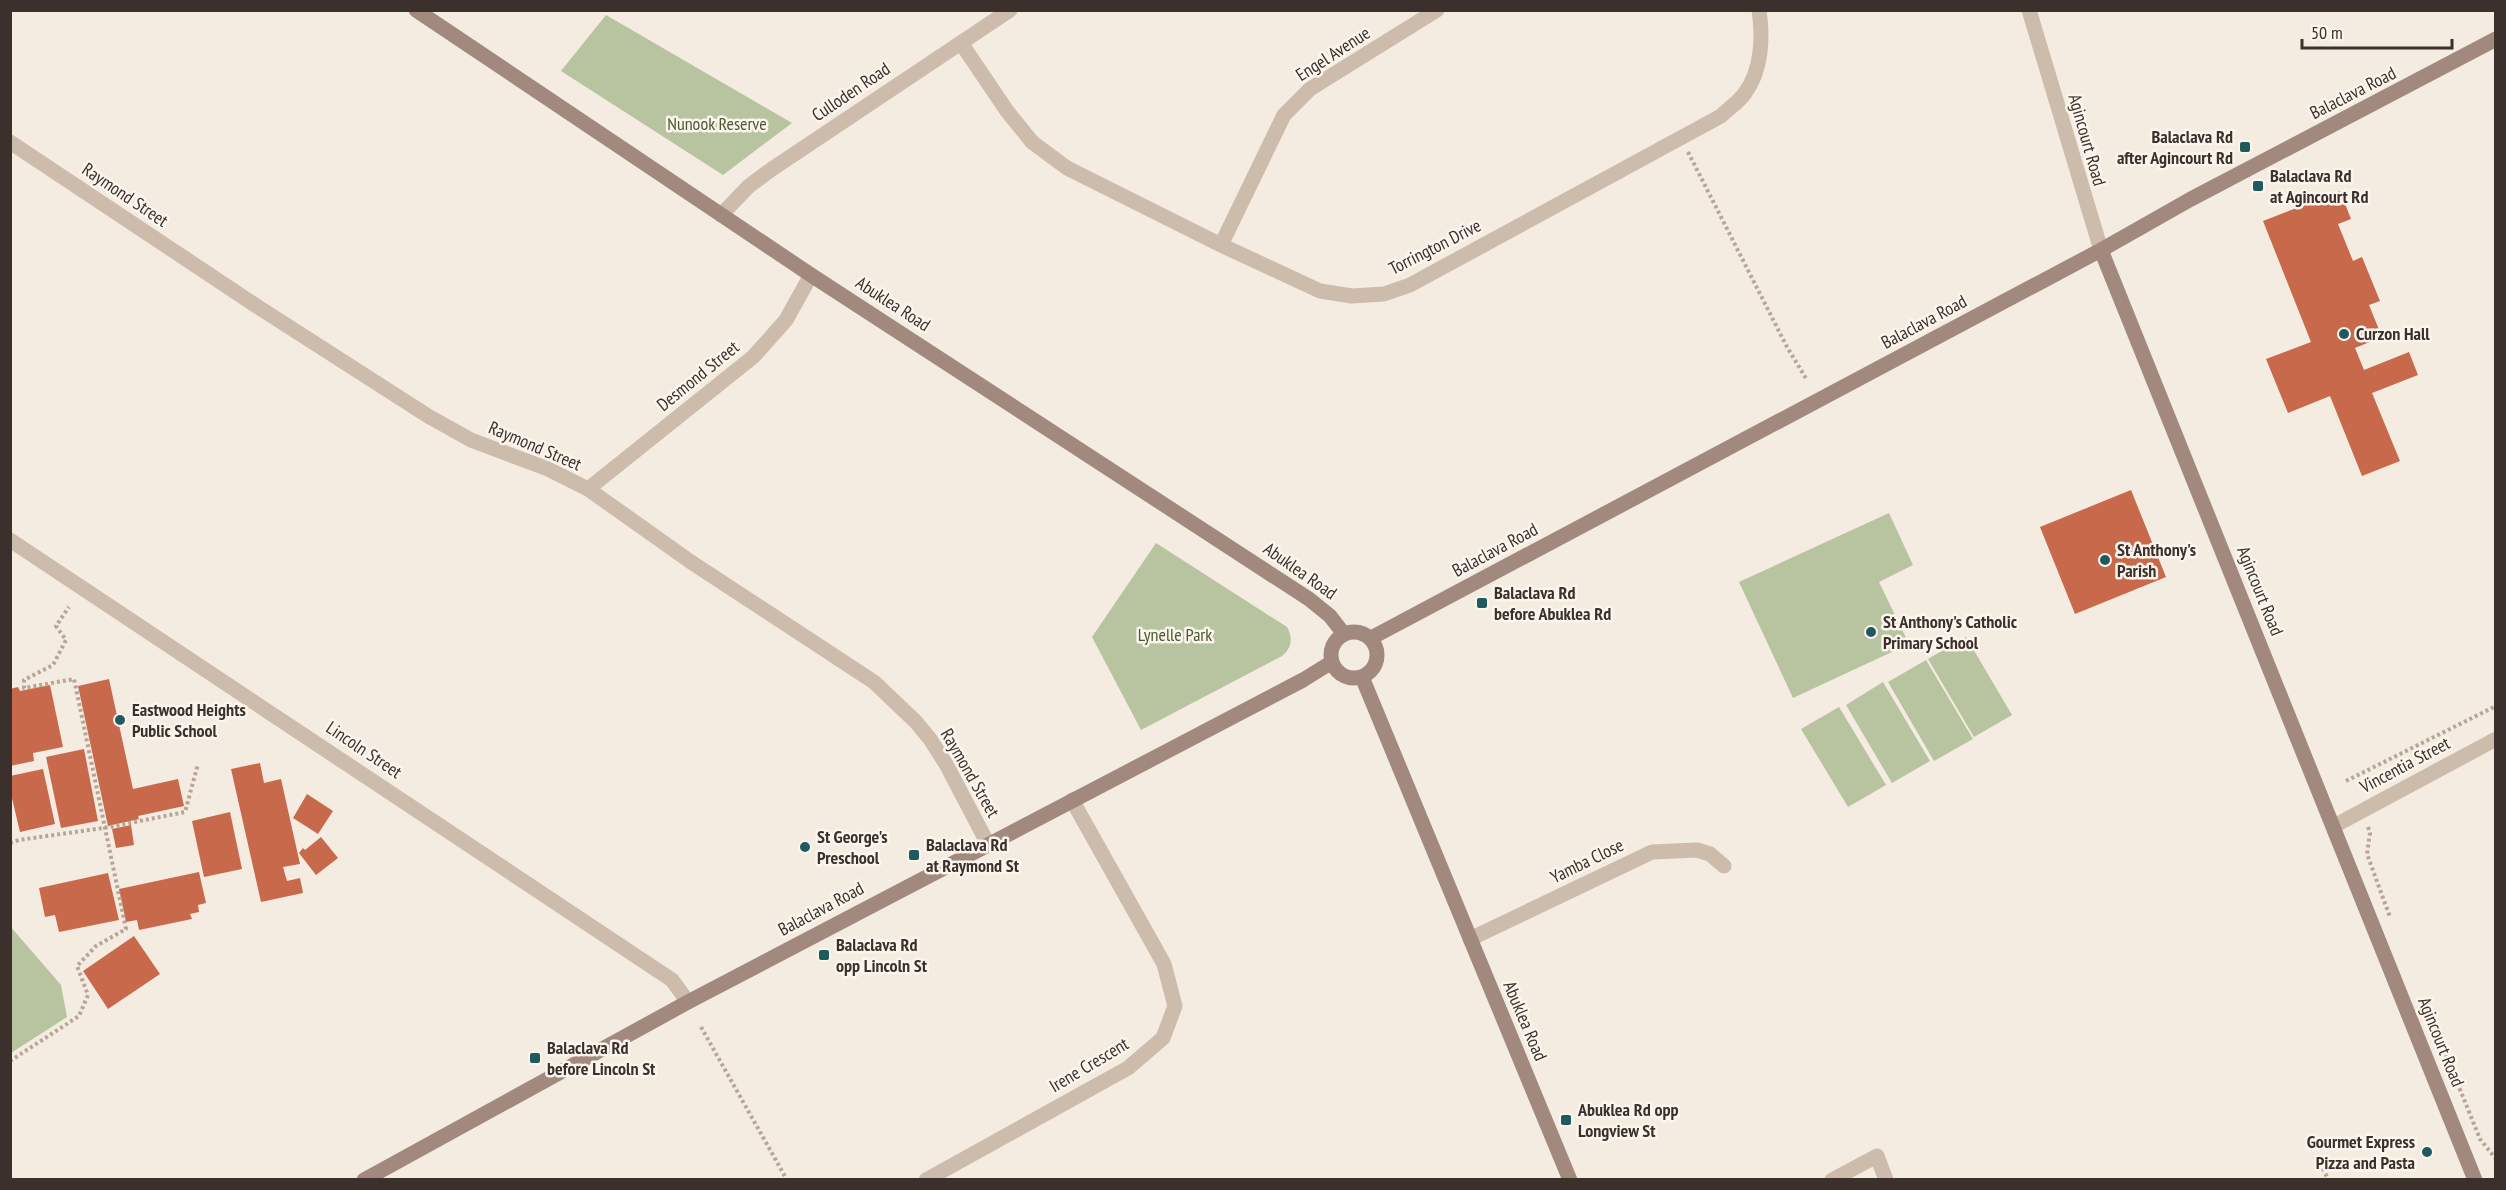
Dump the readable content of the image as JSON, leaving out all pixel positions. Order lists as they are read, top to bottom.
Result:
{
  "streets": {
    "street": [
      "Engel Avenue",
      "Culloden Road",
      "Balaclava Road",
      "Agincourt Road",
      "Raymond Street",
      "Torrington Drive",
      "Abuklea Road",
      "Desmond Street",
      "Lincoln Street",
      "Vincentia Street",
      "Yamba Close",
      "Irene Crescent"
    ]
  },
  "crossings": [
    ["Engel Avenue", "Torrington Drive"],
    ["Culloden Road", "Torrington Drive"],
    ["Culloden Road", "Abuklea Road"],
    ["Balaclava Road", "Agincourt Road"],
    ["Balaclava Road", "Raymond Street"],
    ["Balaclava Road", "Abuklea Road"],
    ["Balaclava Road", "Lincoln Street"],
    ["Balaclava Road", "Irene Crescent"],
    ["Agincourt Road", "Vincentia Street"],
    ["Raymond Street", "Desmond Street"],
    ["Abuklea Road", "Desmond Street"],
    ["Abuklea Road", "Yamba Close"]
  ],
  "parks": ["Nunook Reserve", "Lynelle Park"],
  "places": {
    "transit": [
      "Balaclava Rd after Agincourt Rd",
      "Balaclava Rd at Agincourt Rd",
      "Balaclava Rd before Abuklea Rd",
      "Balaclava Rd at Raymond St",
      "Balaclava Rd opp Lincoln St",
      "Balaclava Rd before Lincoln St",
      "Abuklea Rd opp Longview St"
    ],
    "other": [
      "Curzon Hall",
      "St Anthony's Parish",
      "St Anthony's Catholic Primary School",
      "Eastwood Heights Public School",
      "St George's Preschool",
      "Gourmet Express Pizza and Pasta"
    ]
  },
  "scale_bar": "50 m"
}
